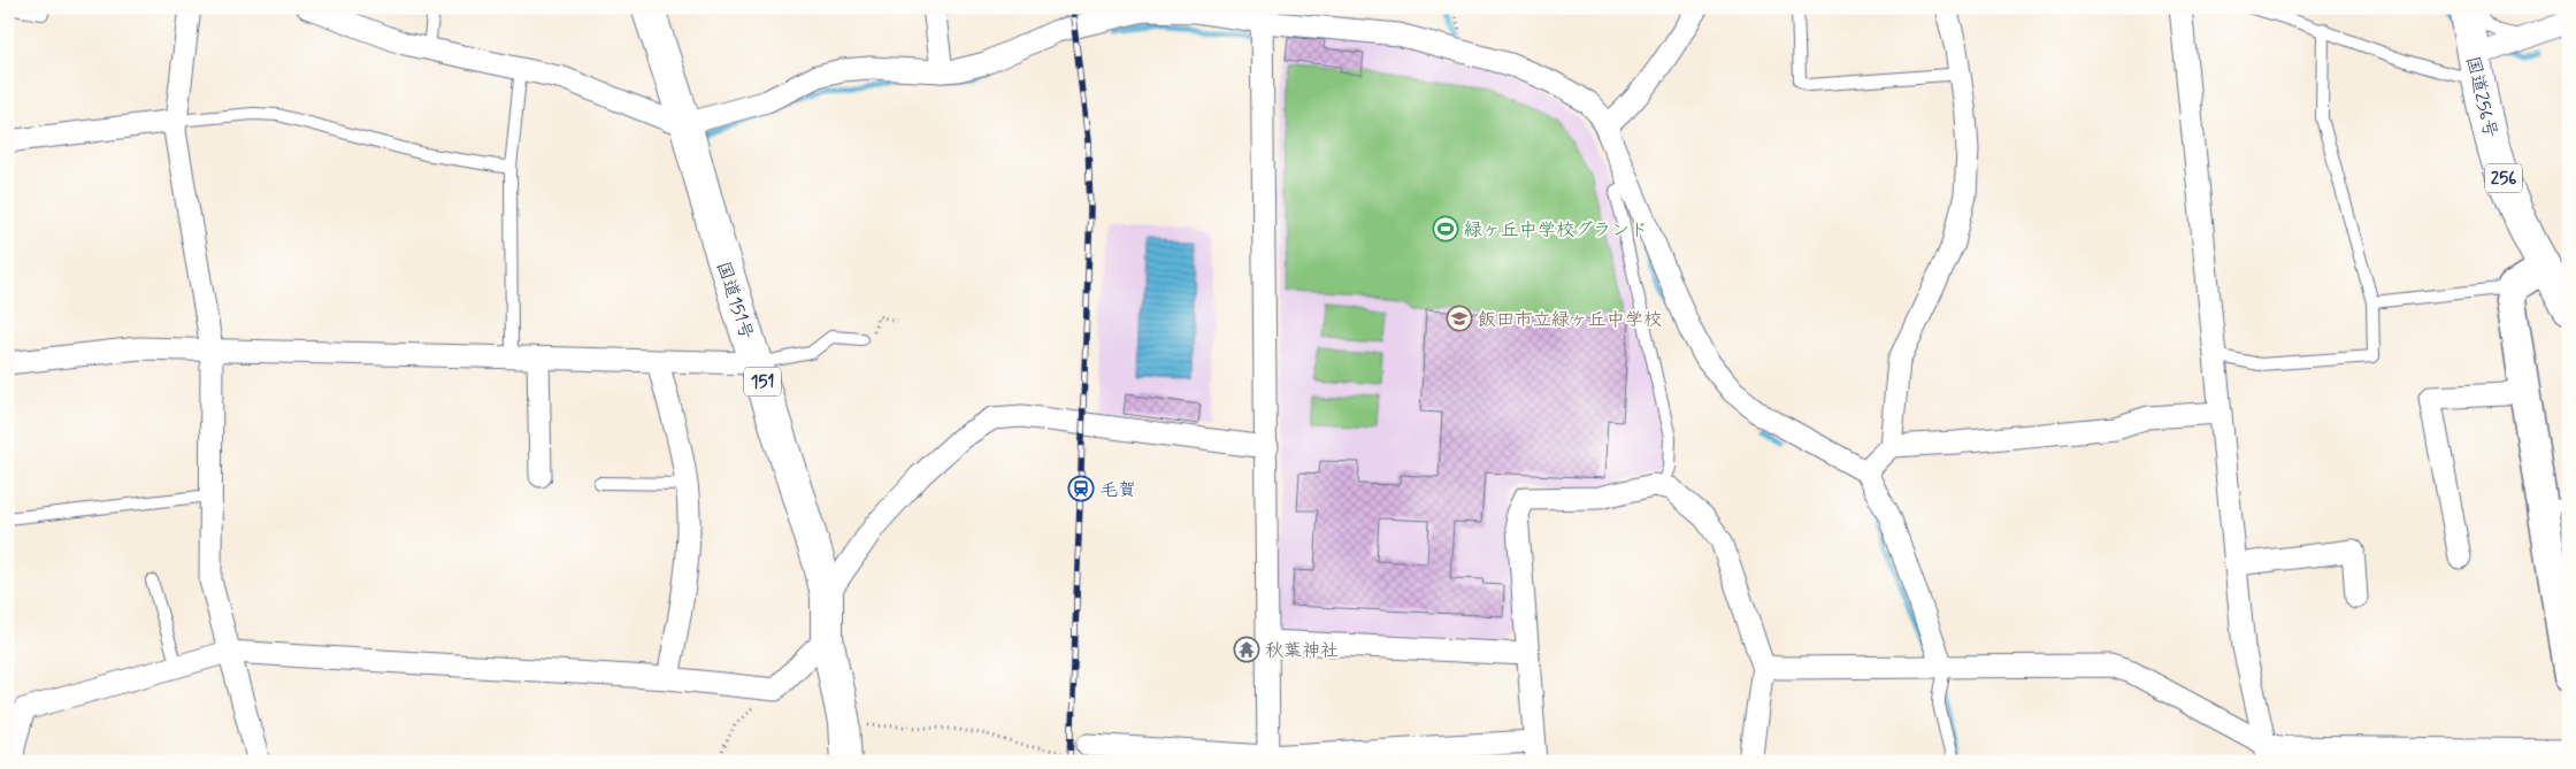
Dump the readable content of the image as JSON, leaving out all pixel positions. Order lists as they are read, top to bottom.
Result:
{
  "streets": {
    "highway": [
      "国道256号",
      "256",
      "国道151号",
      "151"
    ]
  },
  "places": {
    "sports": ["緑ヶ丘中学校グランド"],
    "school or university": ["飯田市立緑ヶ丘中学校"],
    "station": ["毛賀"],
    "temple": ["秋葉神社"]
  }
}
